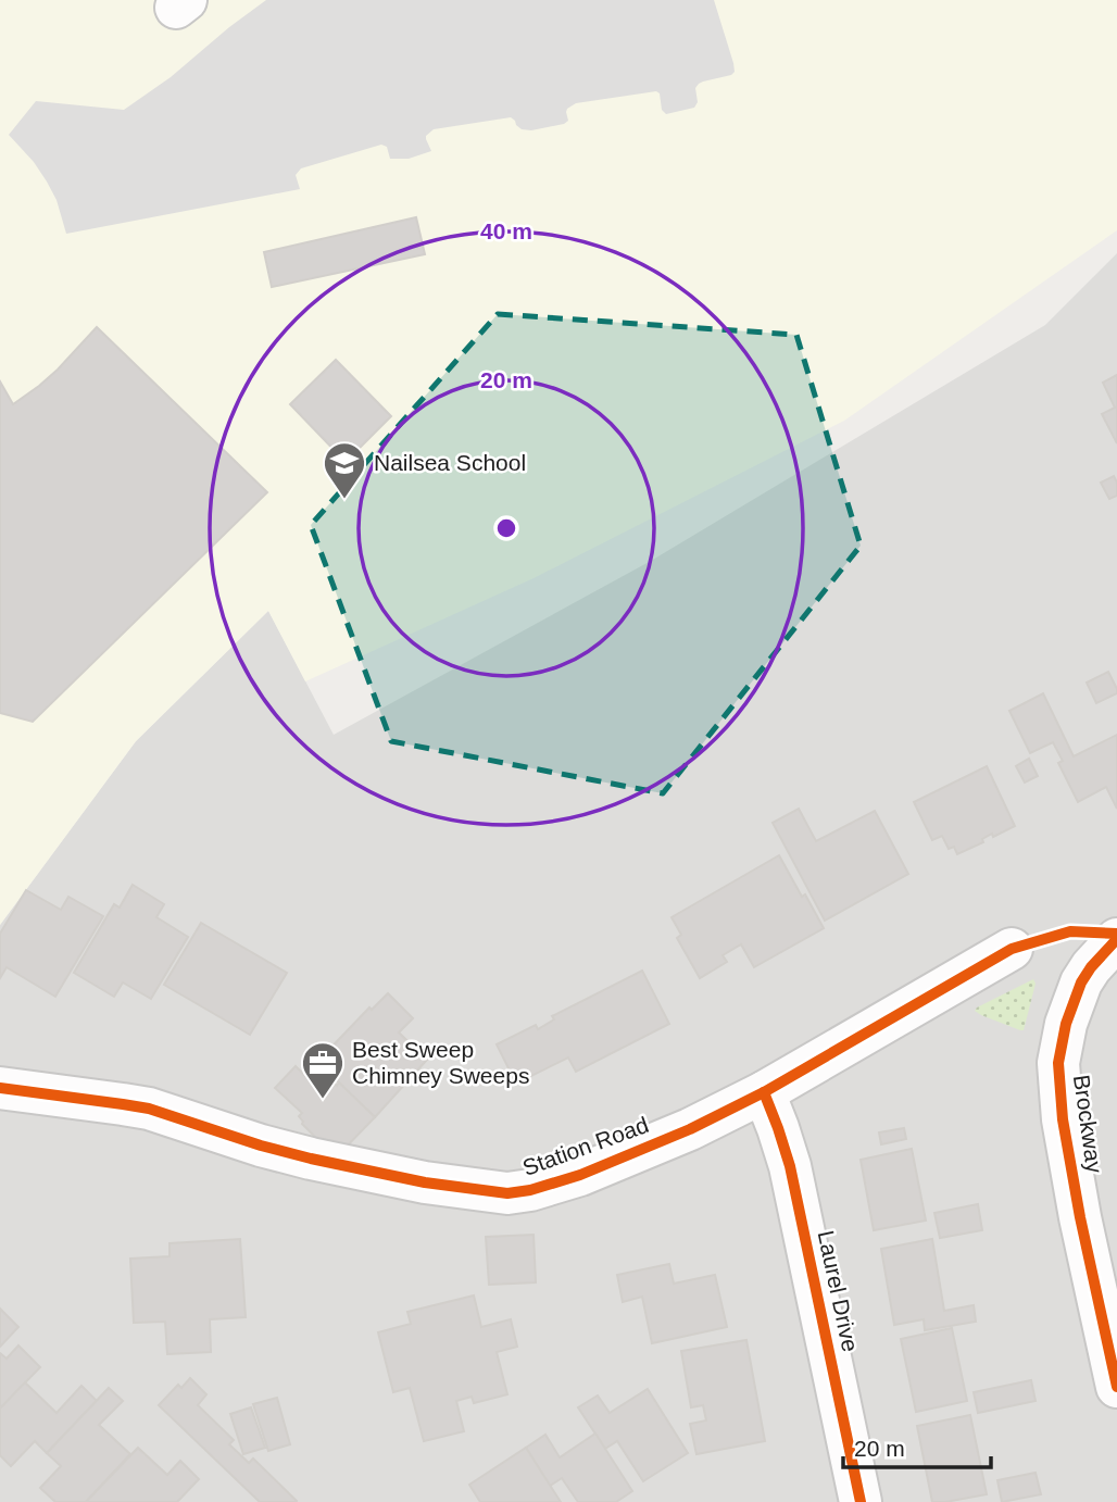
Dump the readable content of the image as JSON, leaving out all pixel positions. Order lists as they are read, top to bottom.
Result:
{
  "streets": {
    "street": ["Brockway", "Station Road", "Laurel Drive"]
  },
  "crossings": [
    ["Station Road", "Laurel Drive"]
  ],
  "places": {
    "school or university": ["Nailsea School"],
    "office": ["Best Sweep Chimney Sweeps"]
  },
  "scale_bar": "20 m",
  "rings": ["40 m", "20 m"]
}
